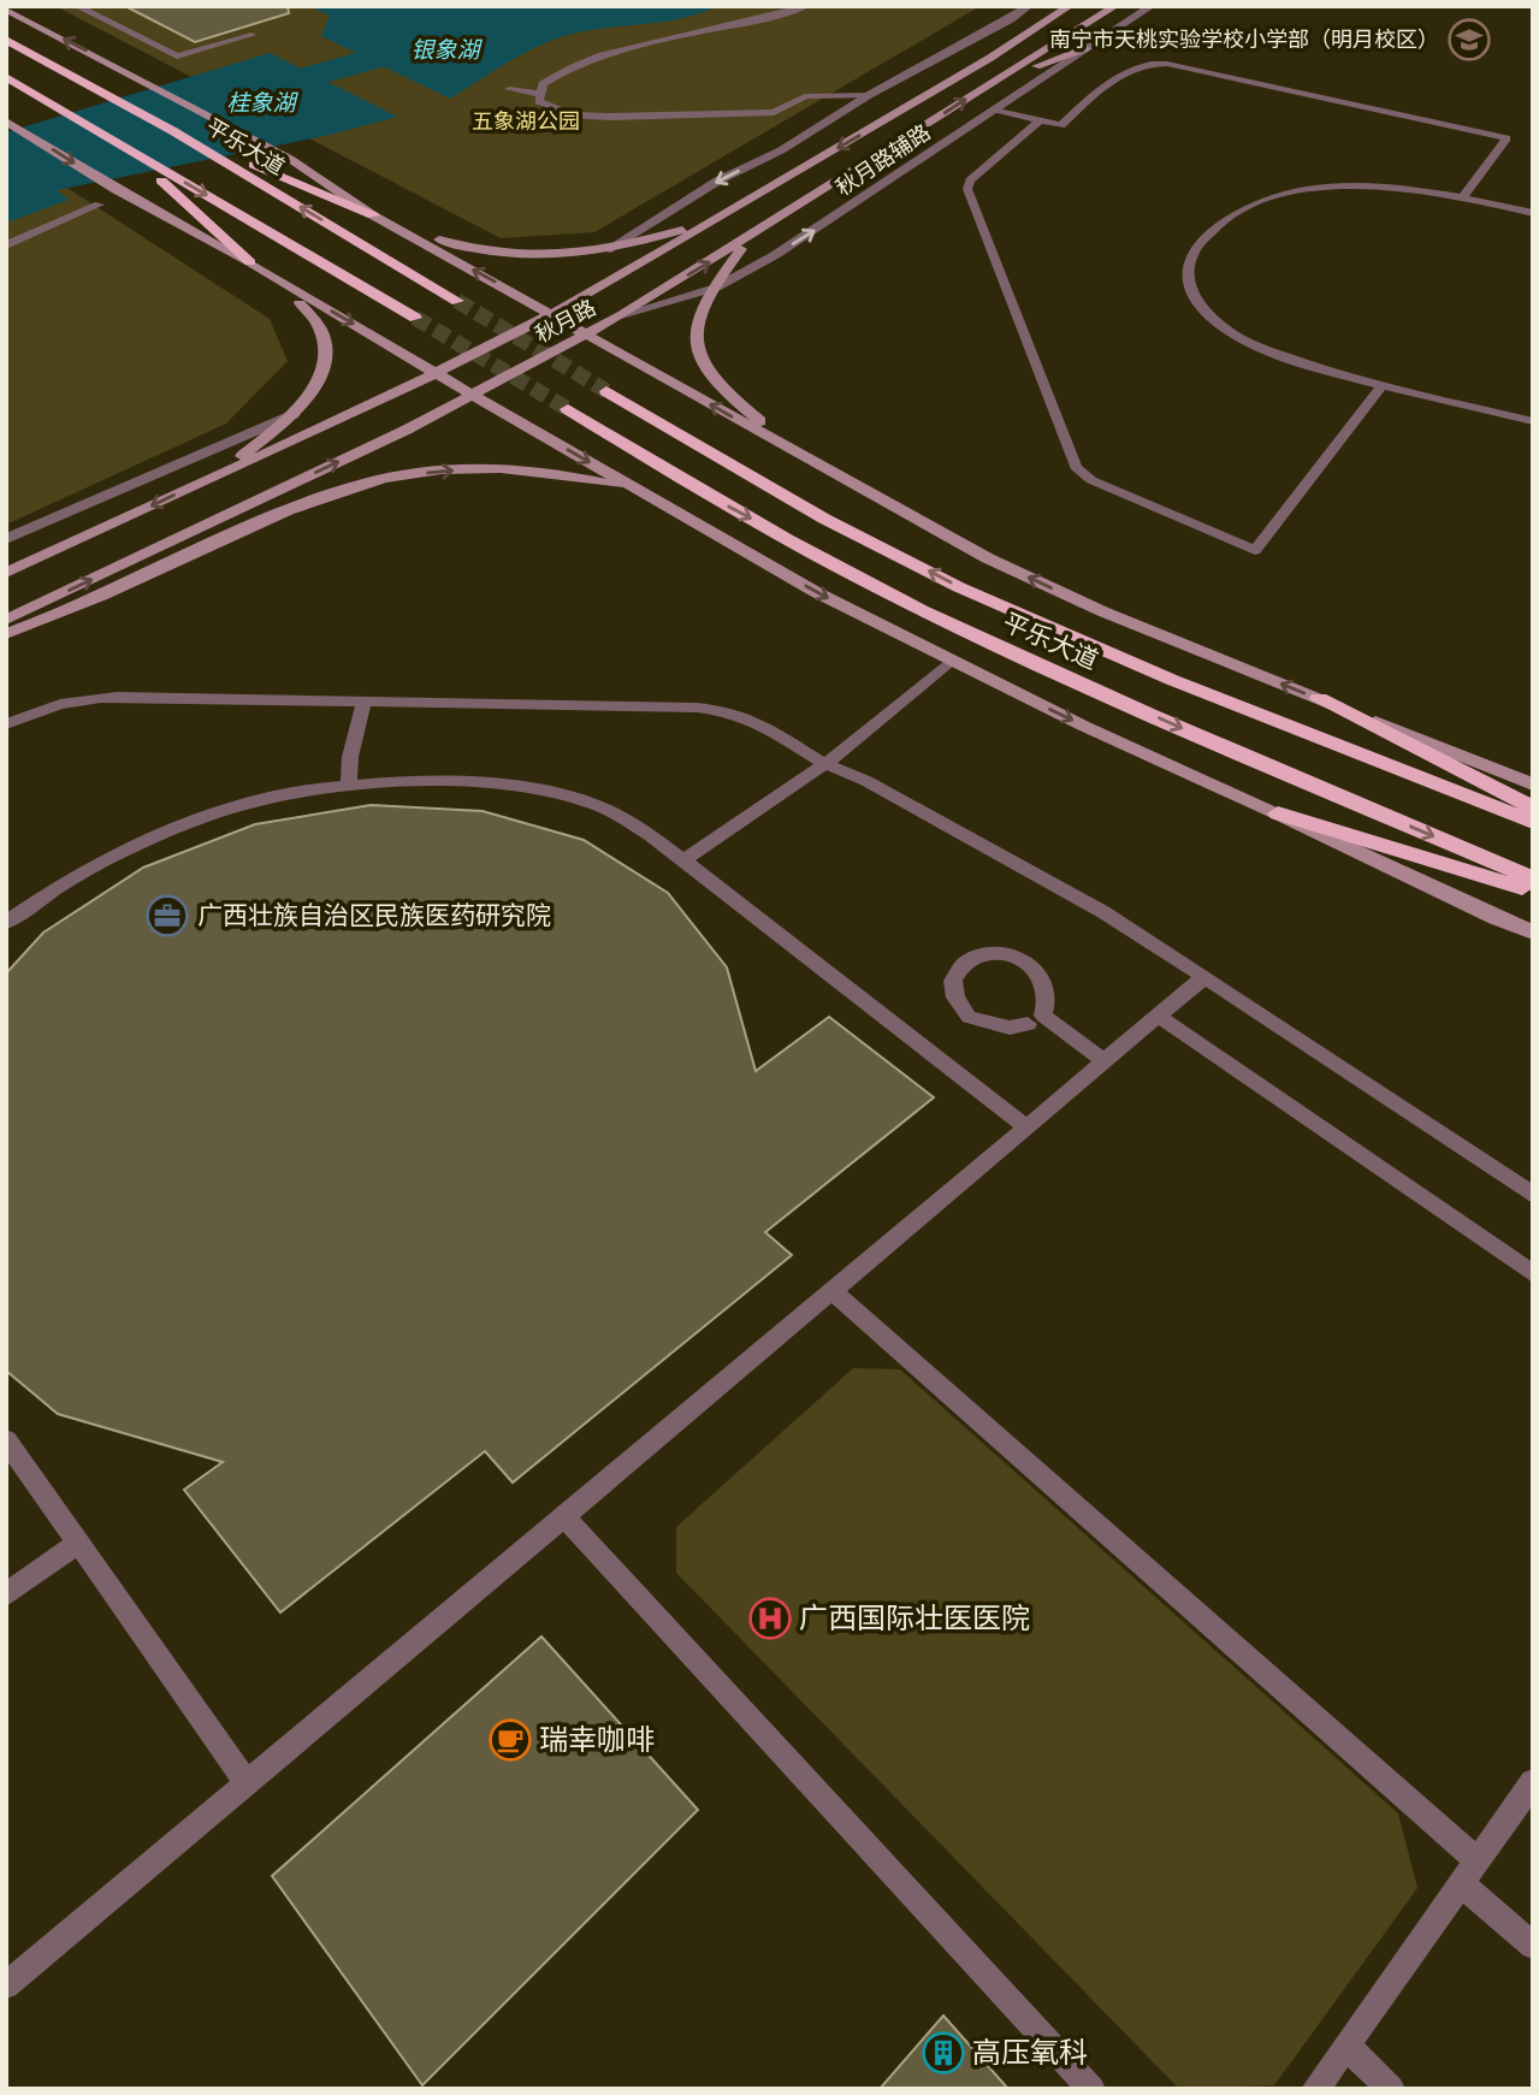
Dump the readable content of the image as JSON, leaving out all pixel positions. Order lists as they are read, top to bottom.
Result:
{
  "streets": {
    "highway": ["平乐大道"],
    "main road": ["秋月路"],
    "street": ["秋月路辅路"]
  },
  "crossings": [
    ["秋月路辅路", "秋月路"]
  ],
  "water": ["银象湖", "桂象湖"],
  "parks": ["五象湖公园"],
  "places": {
    "school or university": ["南宁市天桃实验学校小学部（明月校区）"],
    "office": ["广西壮族自治区民族医药研究院"],
    "hospital": ["广西国际壮医医院"],
    "cafe": ["瑞幸咖啡"],
    "building": ["高压氧科"]
  }
}
